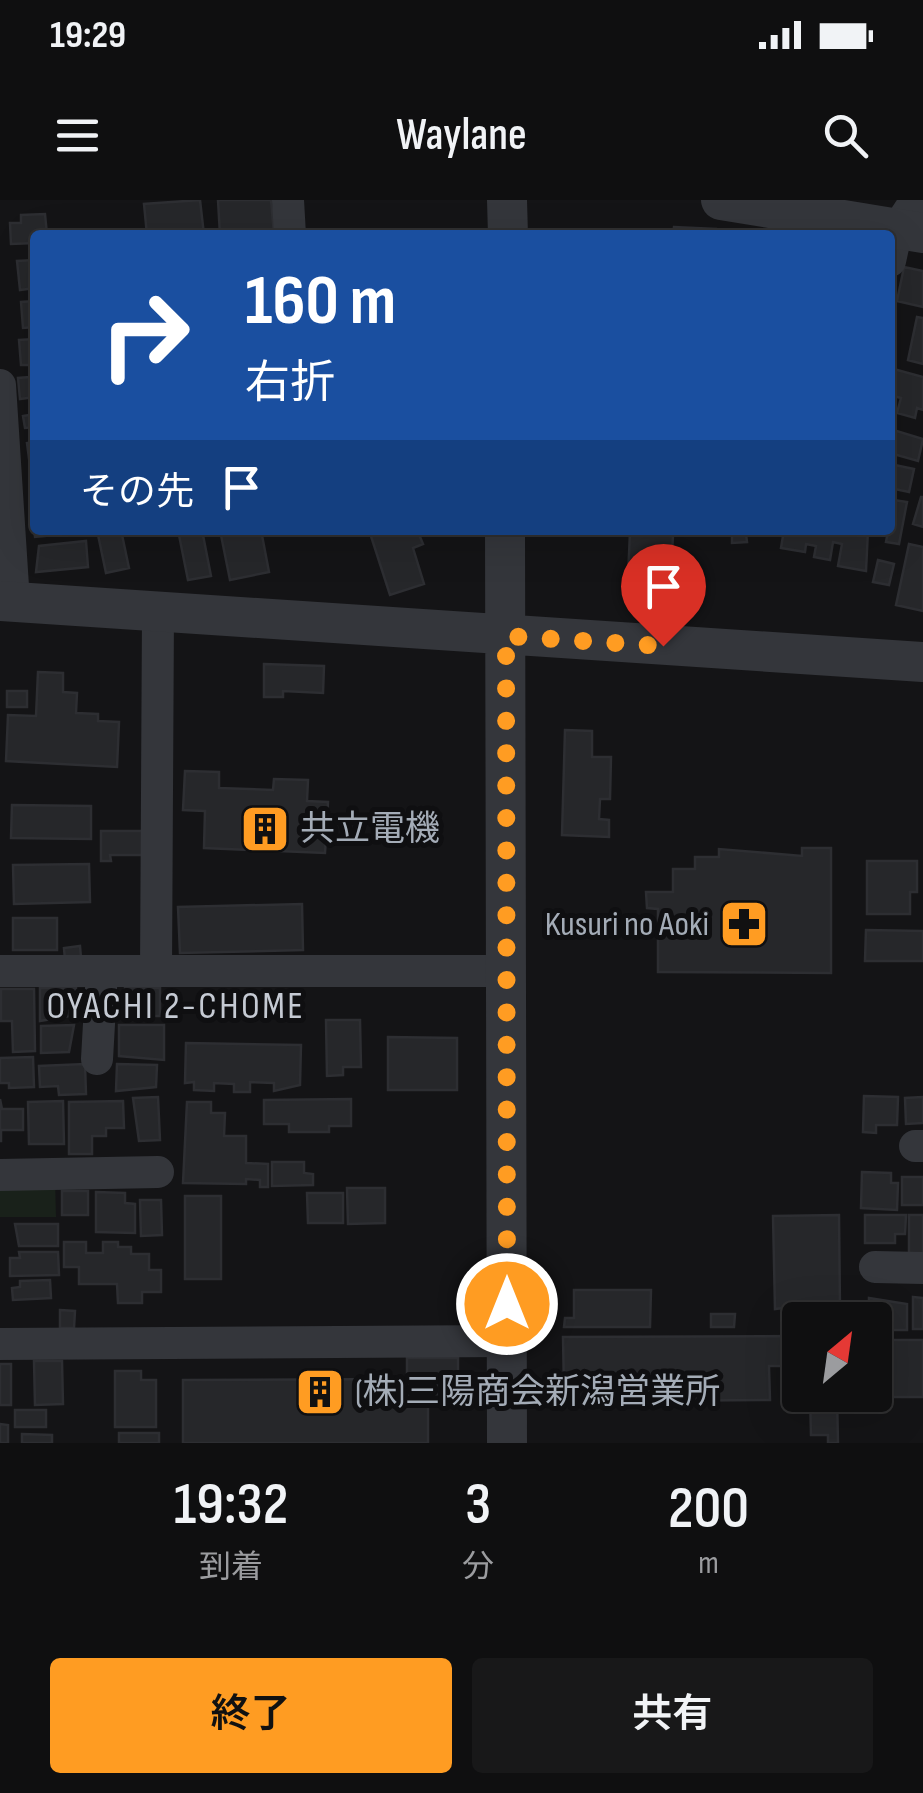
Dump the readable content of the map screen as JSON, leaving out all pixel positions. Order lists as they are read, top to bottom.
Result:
{
  "districts": ["OYACHI 2-CHOME"],
  "places": {
    "building": ["共立電機", "(株)三陽商会新潟営業所"],
    "pharmacy": ["Kusuri no Aoki"]
  },
  "north": "top right",
  "page": {
    "status": "19:29",
    "header": "Waylane",
    "turn": ["160 m", "右折"],
    "then": "その先",
    "eta": [
      "19:32",
      "到着",
      "3",
      "分",
      "200",
      "m"
    ],
    "buttons": ["終了", "共有"]
  }
}
